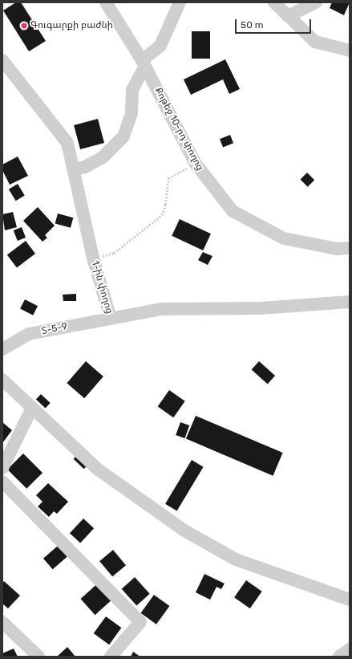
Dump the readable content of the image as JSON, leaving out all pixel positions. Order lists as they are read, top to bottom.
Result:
{
  "streets": {
    "street": ["Քոթեջ 10-րդ փողոց", "1-ին փողոց", "Տ-5-9"]
  },
  "crossings": [
    ["1-ին փողոց", "Տ-5-9"]
  ],
  "places": ["Գուգարքի բաժնի"],
  "scale_bar": "50 m"
}
